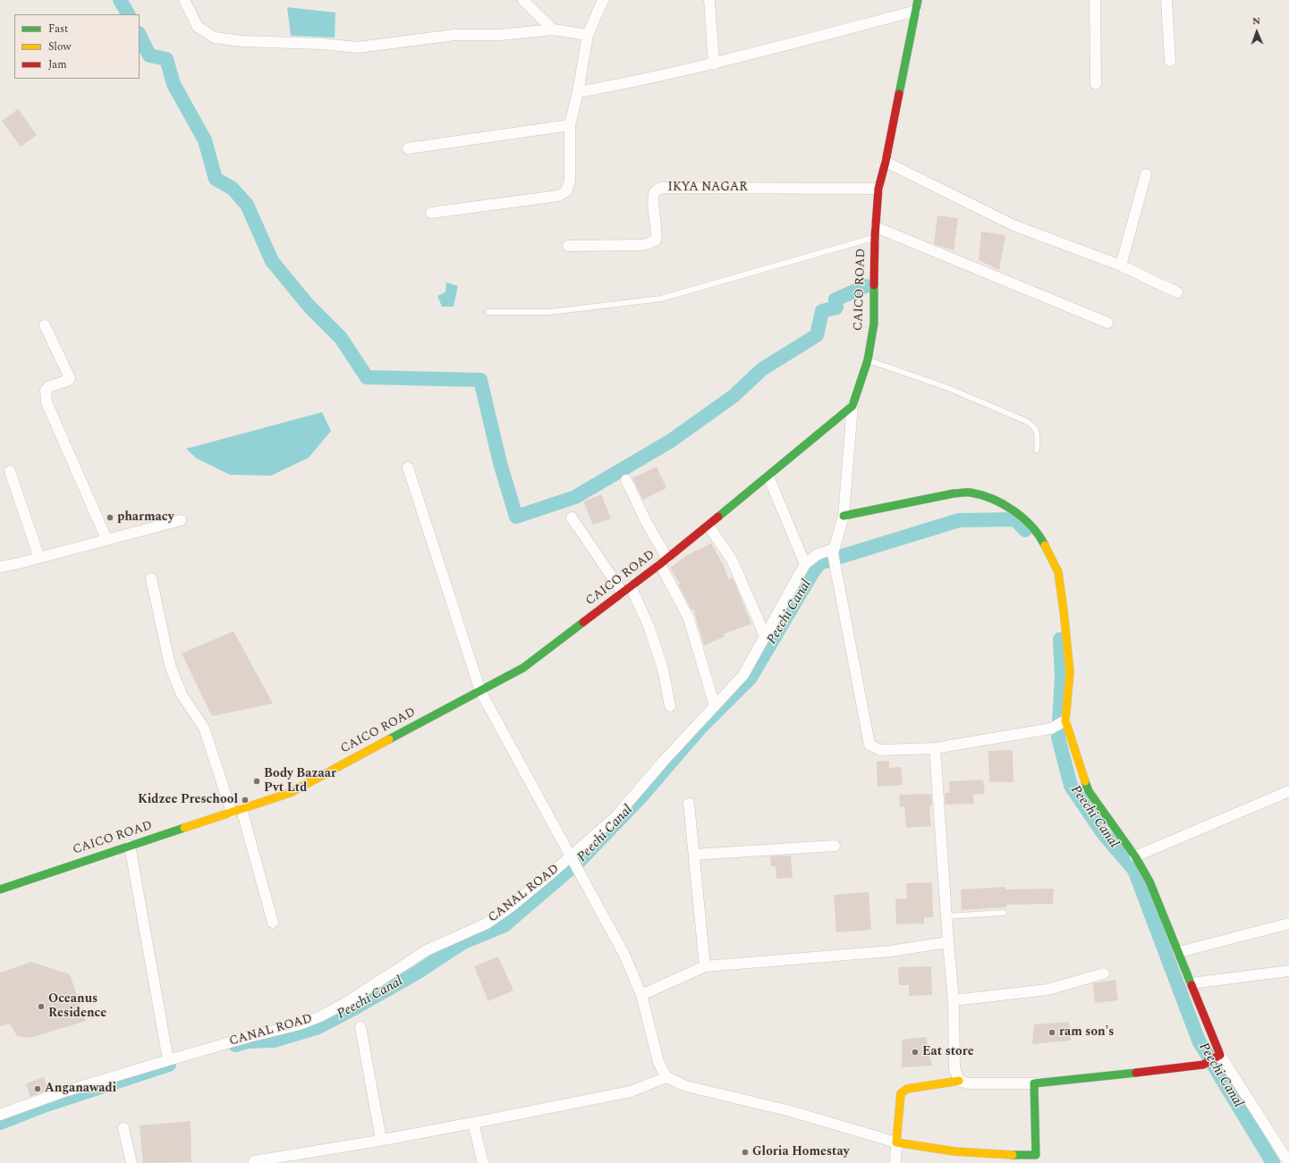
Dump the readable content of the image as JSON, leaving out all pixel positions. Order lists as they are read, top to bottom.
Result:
{
  "streets": {
    "street": ["IKYA NAGAR", "CAICO ROAD", "CANAL ROAD"]
  },
  "crossings": [
    ["IKYA NAGAR", "CAICO ROAD"]
  ],
  "water": ["Peechi Canal"],
  "places": [
    "pharmacy",
    "Body Bazaar Pvt Ltd",
    "Kidzee Preschool",
    "Oceanus Residence",
    "ram son's",
    "Eat store",
    "Anganawadi",
    "Gloria Homestay"
  ],
  "legend": ["Fast", "Slow", "Jam"],
  "north": "top"
}
